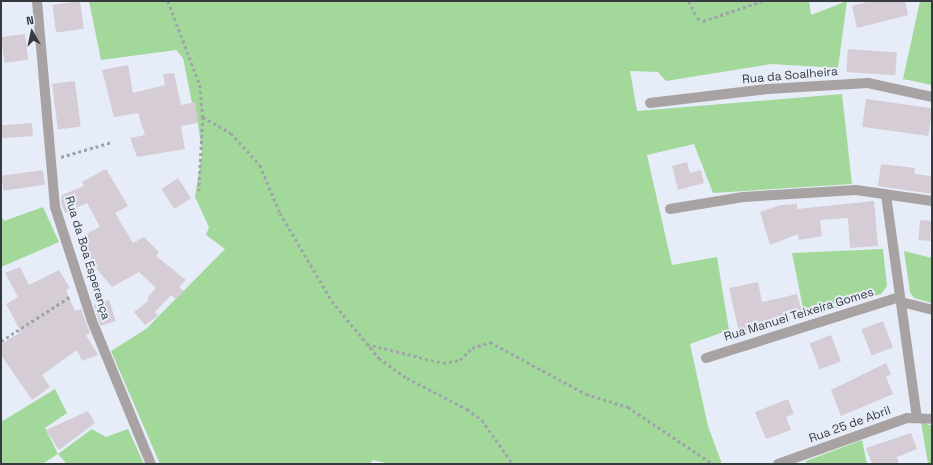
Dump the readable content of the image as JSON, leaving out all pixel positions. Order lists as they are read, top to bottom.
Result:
{
  "streets": {
    "street": [
      "Rua da Soalheira",
      "Rua da Boa Esperança",
      "Rua Manuel Teixeira Gomes",
      "Rua 25 de Abril"
    ]
  },
  "north": "top"
}
